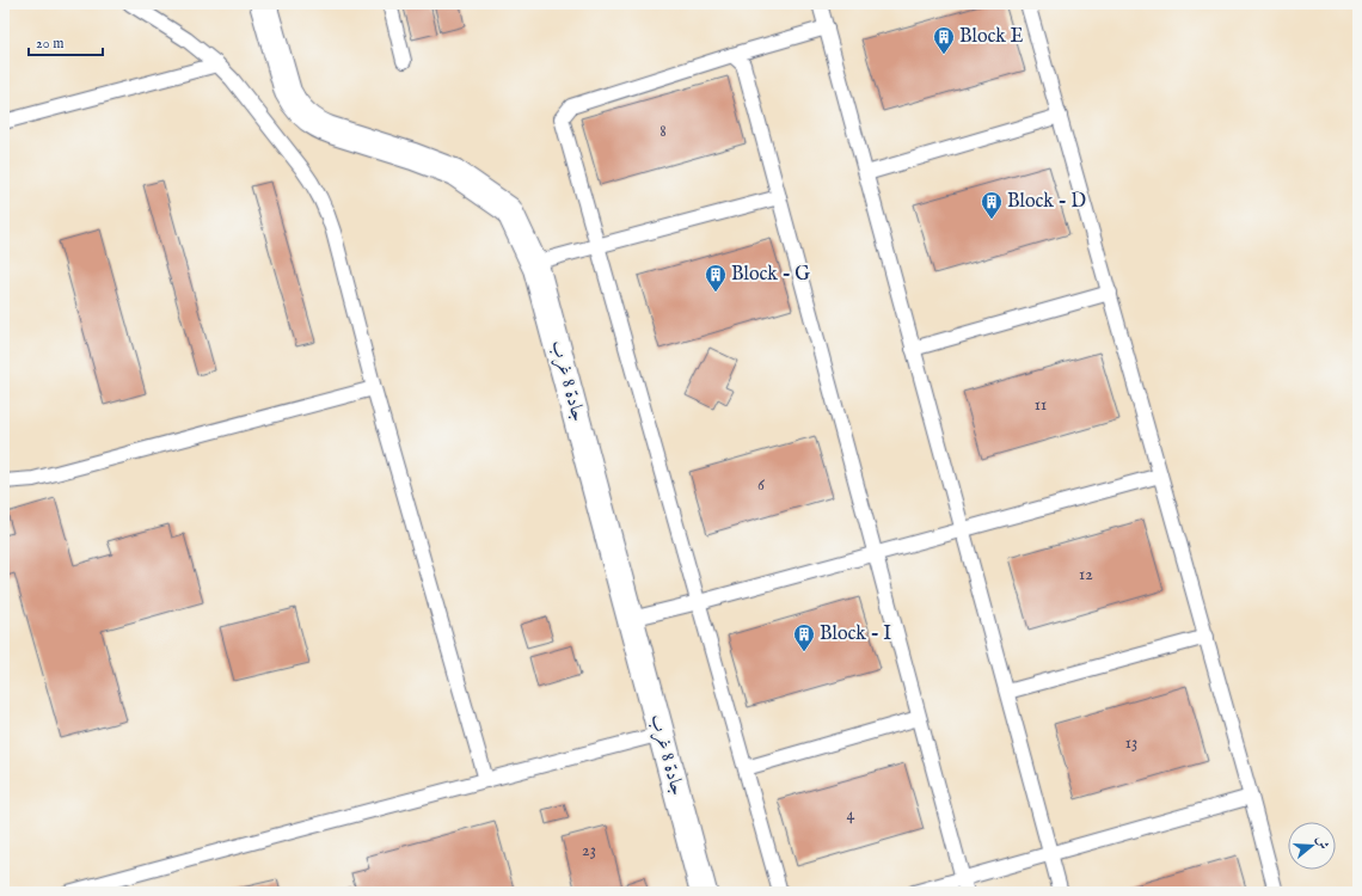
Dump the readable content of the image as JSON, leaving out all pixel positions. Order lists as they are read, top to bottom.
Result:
{
  "streets": {
    "street": ["جادة 8 غرب"]
  },
  "places": {
    "building": [
      "Block E",
      "Block - D",
      "Block - G",
      "Block - I"
    ]
  },
  "house_numbers": [
    "8",
    "11",
    "6",
    "12",
    "13",
    "4",
    "23"
  ],
  "scale_bar": "20 m",
  "north": "right"
}
